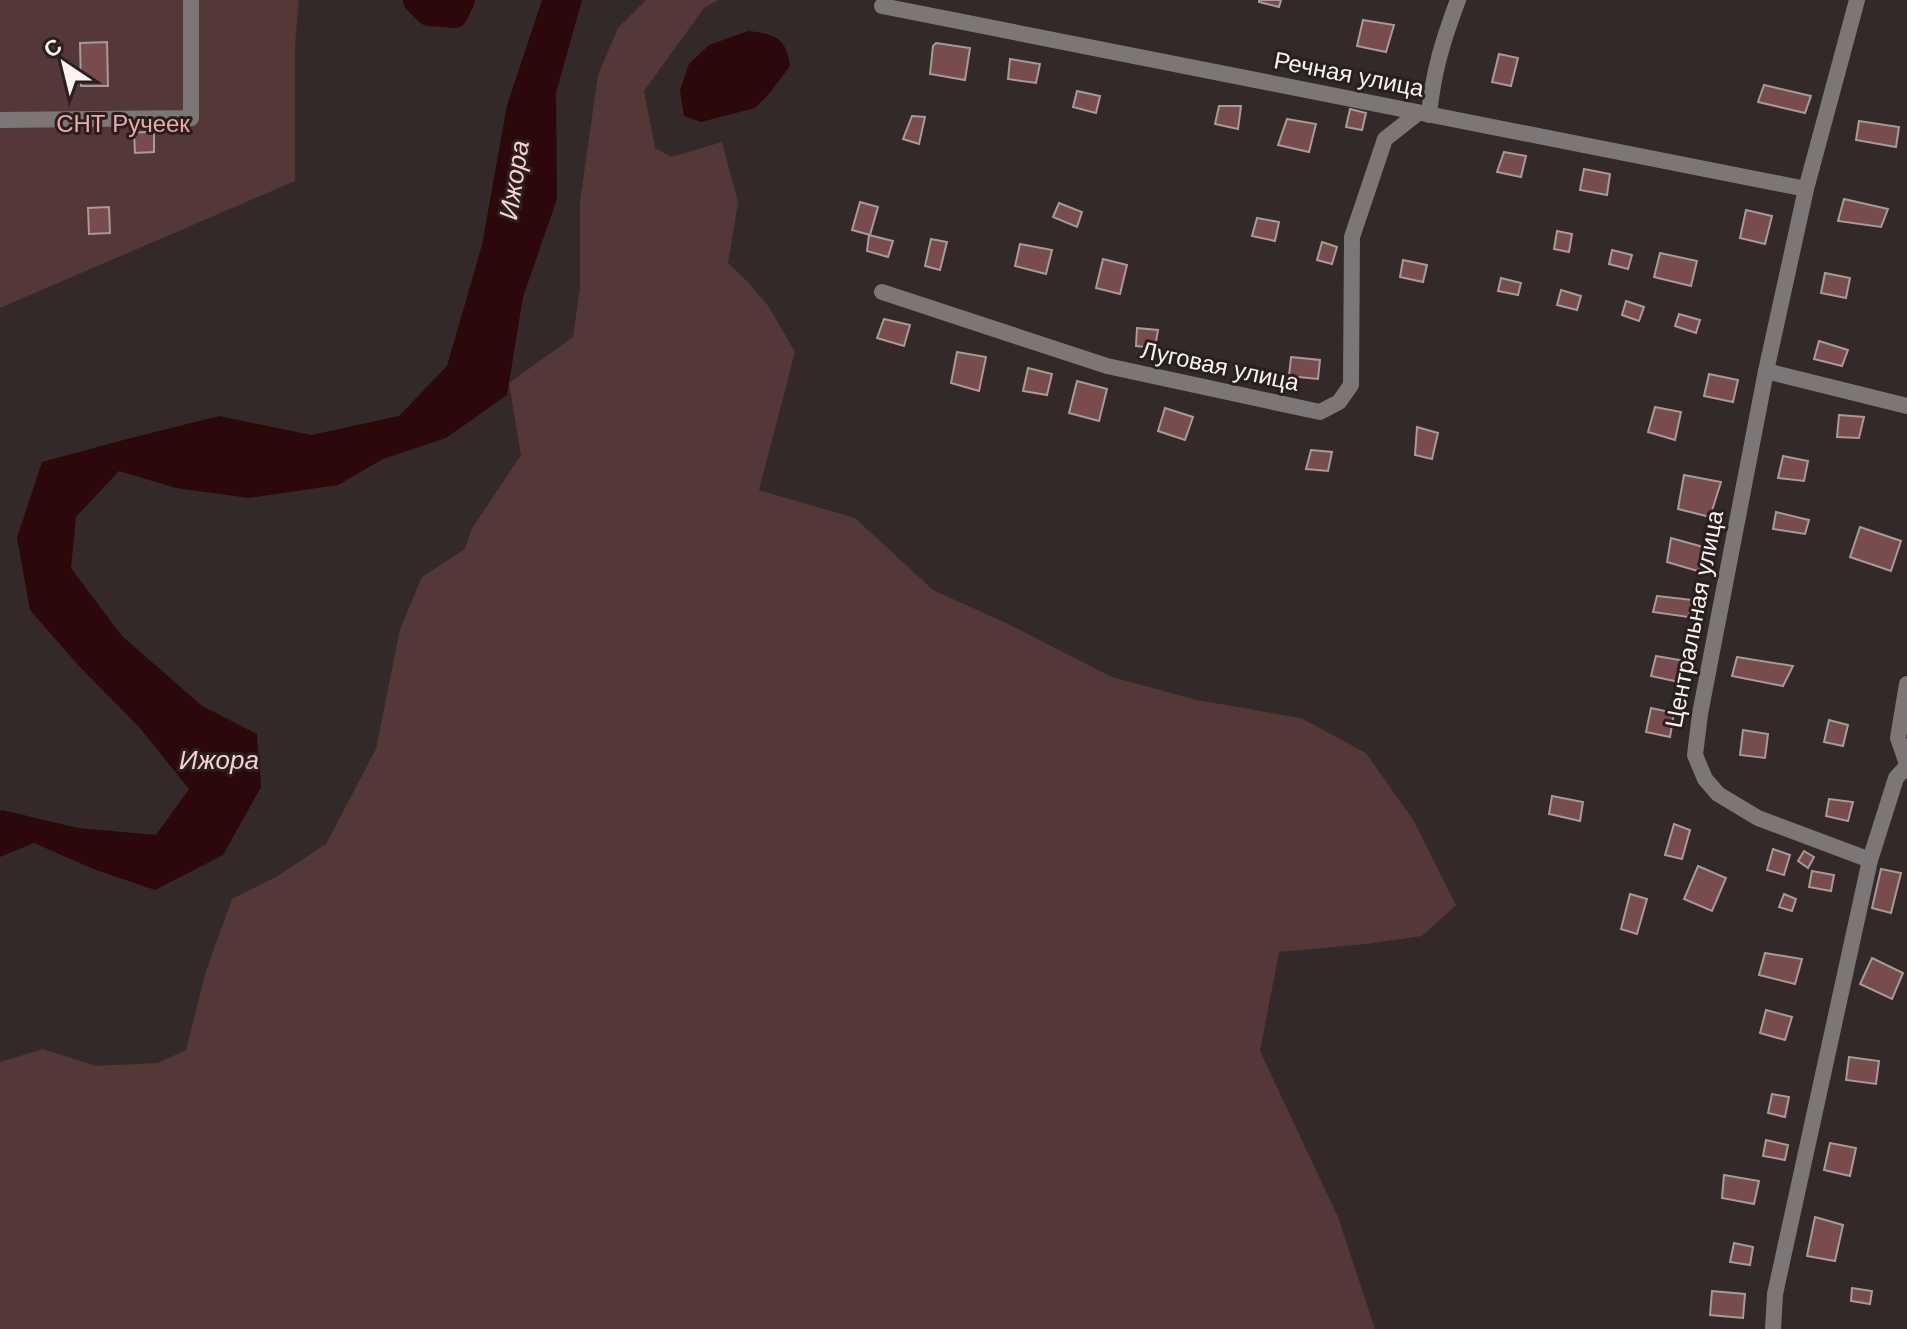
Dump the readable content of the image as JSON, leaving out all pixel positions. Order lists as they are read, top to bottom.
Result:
{
  "streets": {
    "street": ["Речная улица", "Луговая улица", "Центральная улица"]
  },
  "crossings": [
    ["Речная улица", "Луговая улица"],
    ["Речная улица", "Центральная улица"]
  ],
  "water": ["Ижора"],
  "parks": ["СНТ Ручеек"],
  "north": "top left"
}
